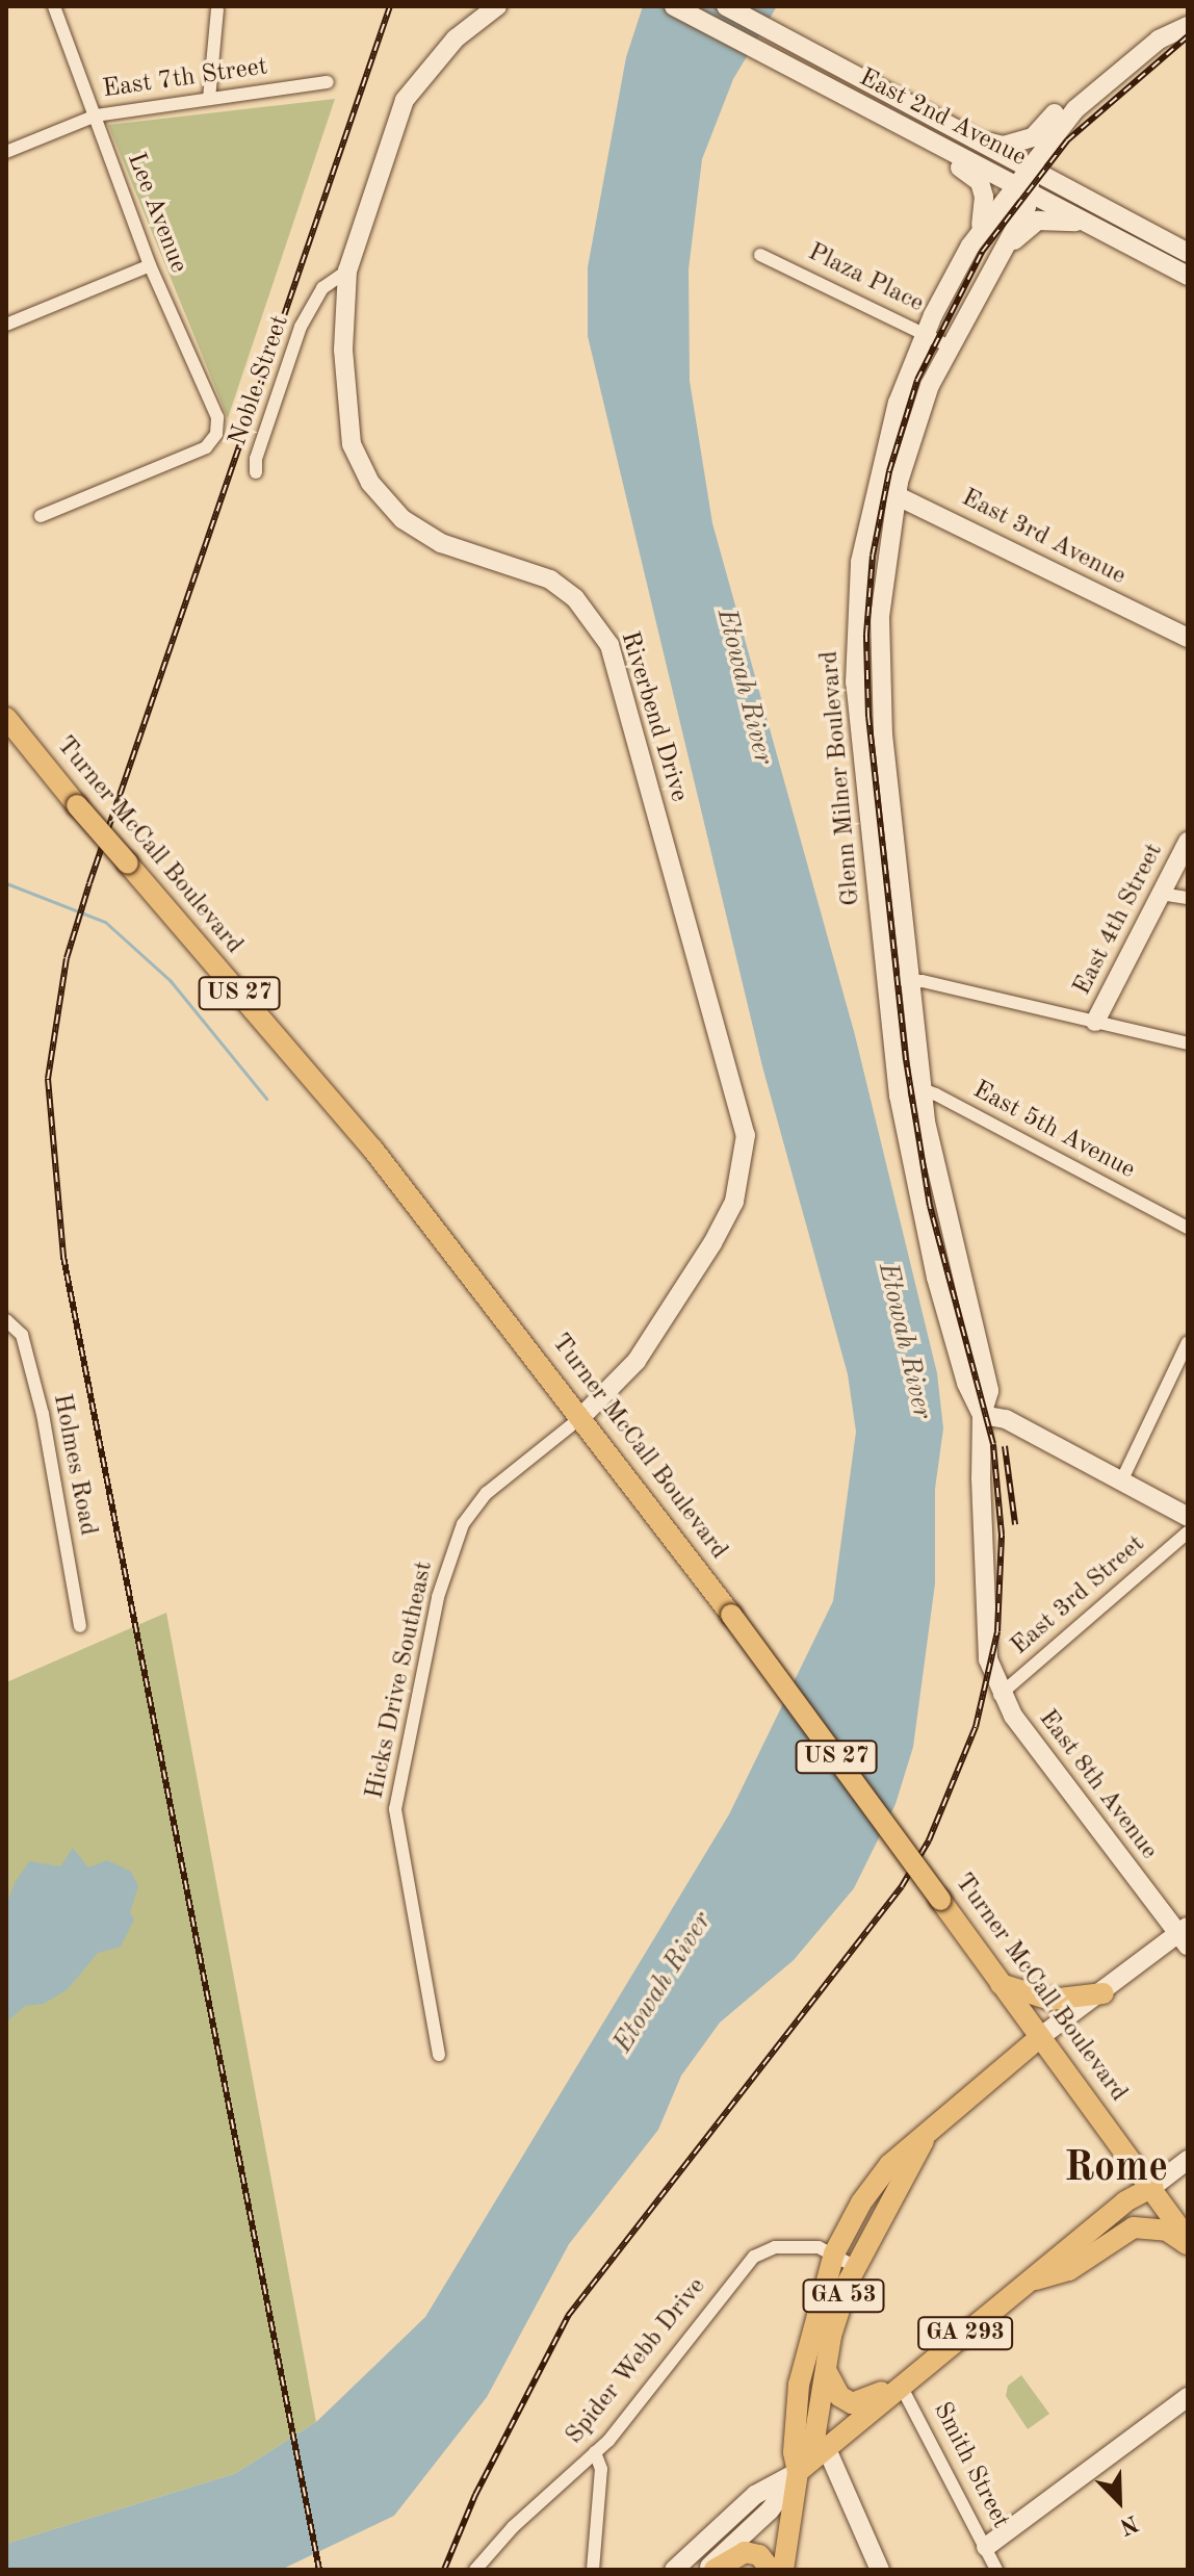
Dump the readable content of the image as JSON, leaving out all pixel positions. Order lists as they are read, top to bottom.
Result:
{
  "streets": {
    "main road": [
      "Turner McCall Boulevard",
      "US 27",
      "GA 53",
      "GA 293"
    ],
    "street": [
      "East 7th Street",
      "East 2nd Avenue",
      "Lee Avenue",
      "Plaza Place",
      "Noble Street",
      "East 3rd Avenue",
      "Riverbend Drive",
      "Glenn Milner Boulevard",
      "East 4th Street",
      "East 5th Avenue",
      "Holmes Road",
      "East 3rd Street",
      "Hicks Drive Southeast",
      "East 8th Avenue",
      "Spider Webb Drive",
      "Smith Street"
    ]
  },
  "crossings": [
    ["East 7th Street", "Lee Avenue"],
    ["East 2nd Avenue", "Glenn Milner Boulevard"],
    ["Lee Avenue", "Noble Street"],
    ["Plaza Place", "Glenn Milner Boulevard"],
    ["Noble Street", "Riverbend Drive"],
    ["East 3rd Avenue", "Glenn Milner Boulevard"],
    ["Riverbend Drive", "Turner McCall Boulevard"],
    ["Riverbend Drive", "Hicks Drive Southeast"],
    ["Glenn Milner Boulevard", "East 5th Avenue"],
    ["Glenn Milner Boulevard", "East 3rd Street"],
    ["Glenn Milner Boulevard", "East 8th Avenue"],
    ["Turner McCall Boulevard", "Hicks Drive Southeast"],
    ["Turner McCall Boulevard", "GA 53"],
    ["Turner McCall Boulevard", "GA 293"],
    ["East 3rd Street", "East 8th Avenue"],
    ["GA 53", "GA 293"],
    ["GA 53", "Spider Webb Drive"],
    ["GA 293", "Smith Street"]
  ],
  "districts": ["Rome"],
  "water": ["Etowah River"],
  "north": "bottom right"
}
